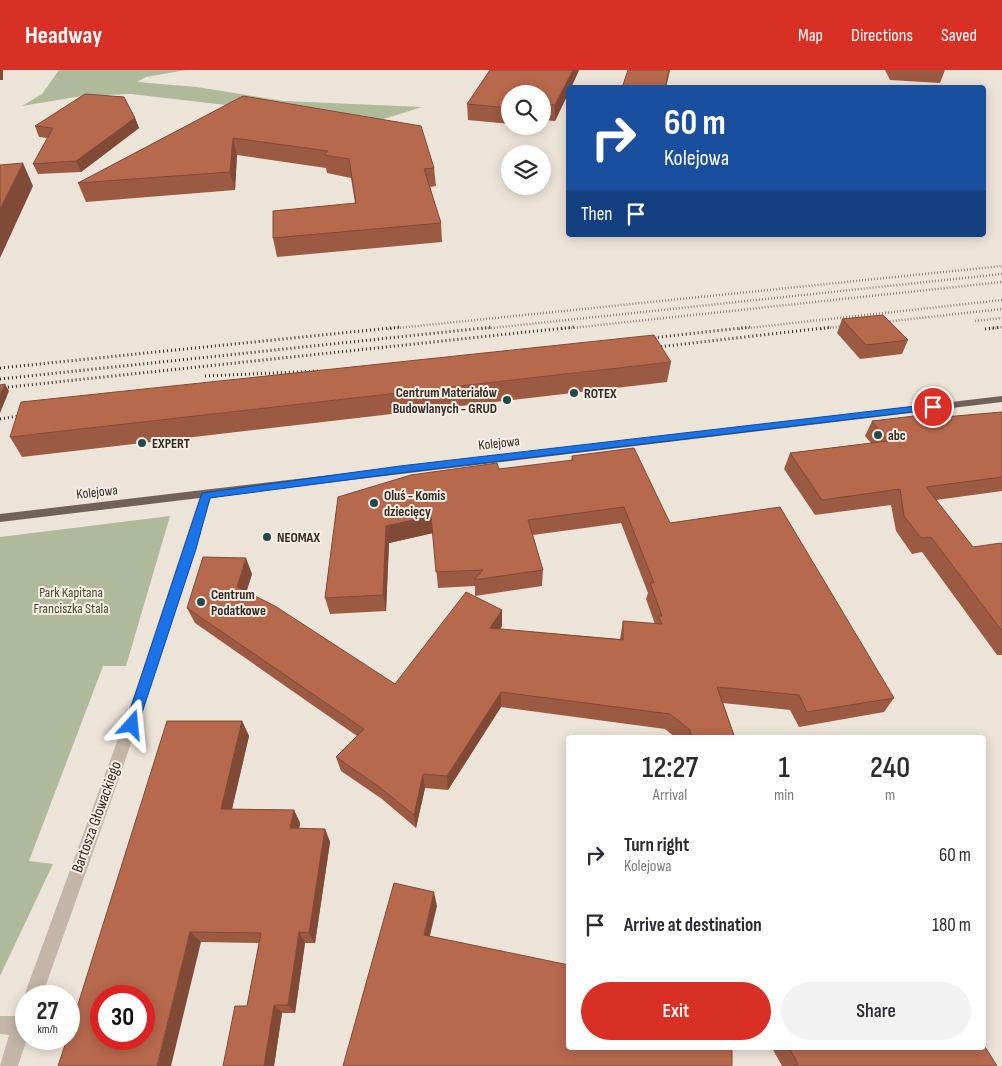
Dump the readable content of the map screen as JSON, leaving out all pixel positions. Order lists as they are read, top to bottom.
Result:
{
  "streets": {
    "main road": ["Kolejowa"],
    "street": ["Bartosza Głowackiego"]
  },
  "crossings": [
    ["Kolejowa", "Bartosza Głowackiego"]
  ],
  "parks": ["Park Kapitana Franciszka Stala"],
  "places": [
    "ROTEX",
    "Centrum Materiałów Budowlanych - GRUD",
    "abc",
    "EXPERT",
    "Oluś - Komis dziecięcy",
    "NEOMAX",
    "Centrum Podatkowe"
  ],
  "page": {
    "header": "Headway",
    "nav": ["Map", "Directions", "Saved"],
    "turn": ["60 m", "Kolejowa"],
    "then": "Then",
    "eta": [
      "12:27",
      "Arrival",
      "1",
      "min",
      "240",
      "m"
    ],
    "list": [
      {
        "name": "Turn right",
        "note": "Kolejowa",
        "value": "60 m"
      },
      {
        "name": "Arrive at destination",
        "value": "180 m"
      }
    ],
    "buttons": ["Exit", "Share"],
    "speed": "27 km/h",
    "limit": "30"
  }
}
